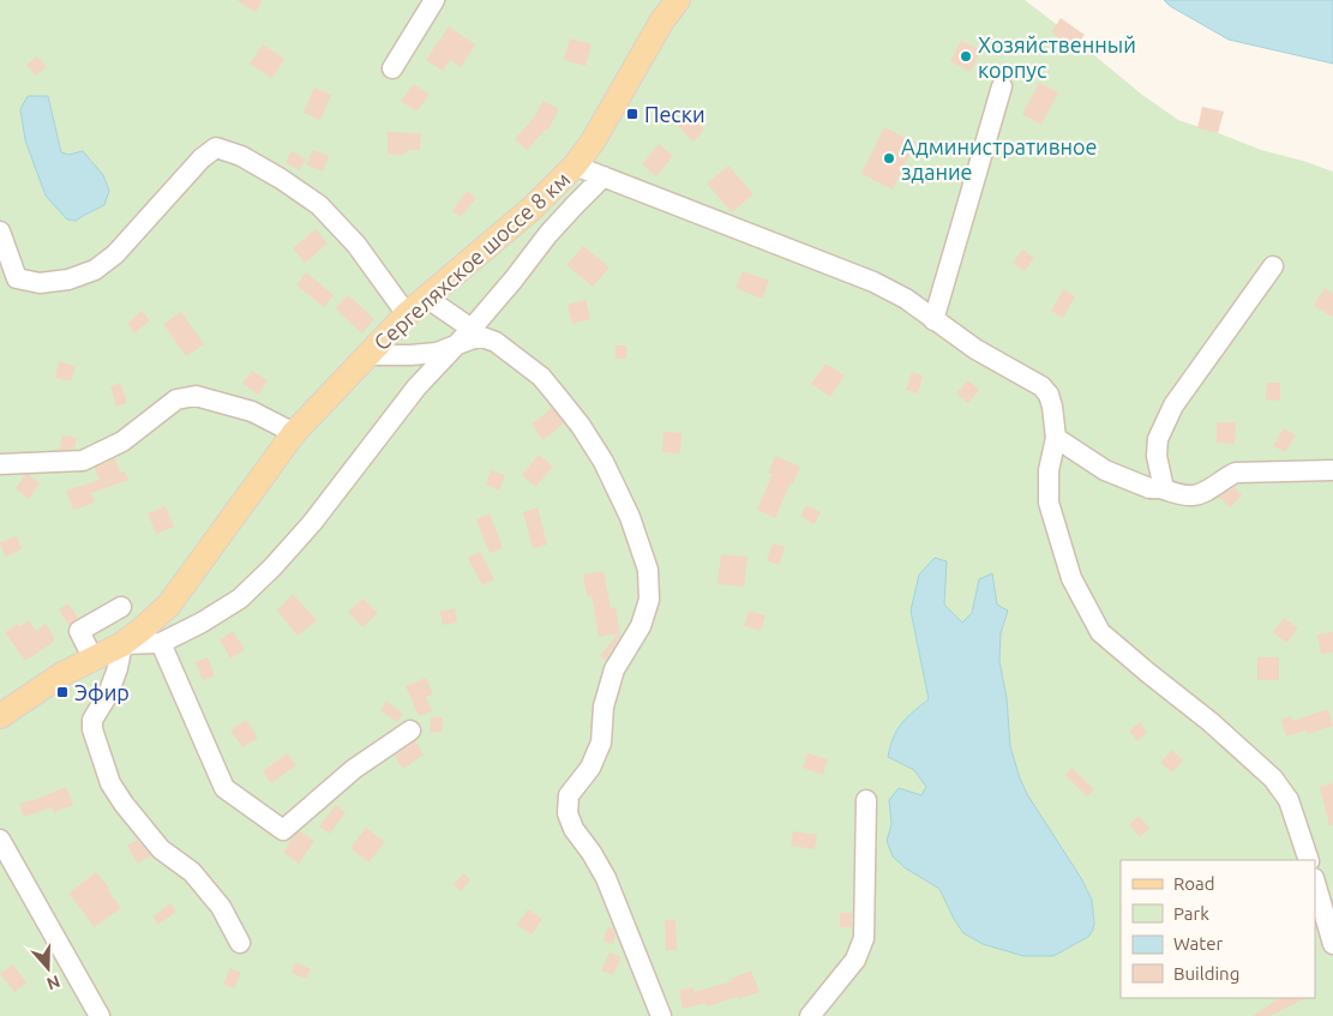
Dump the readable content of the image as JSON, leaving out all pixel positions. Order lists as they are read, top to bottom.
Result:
{
  "streets": {
    "main road": ["Сергеляхское шоссе 8 км"]
  },
  "places": {
    "other": ["Хозяйственный корпус", "Административное здание"],
    "transit": ["Пески", "Эфир"]
  },
  "legend": [
    "Road",
    "Park",
    "Water",
    "Building"
  ],
  "north": "bottom"
}
